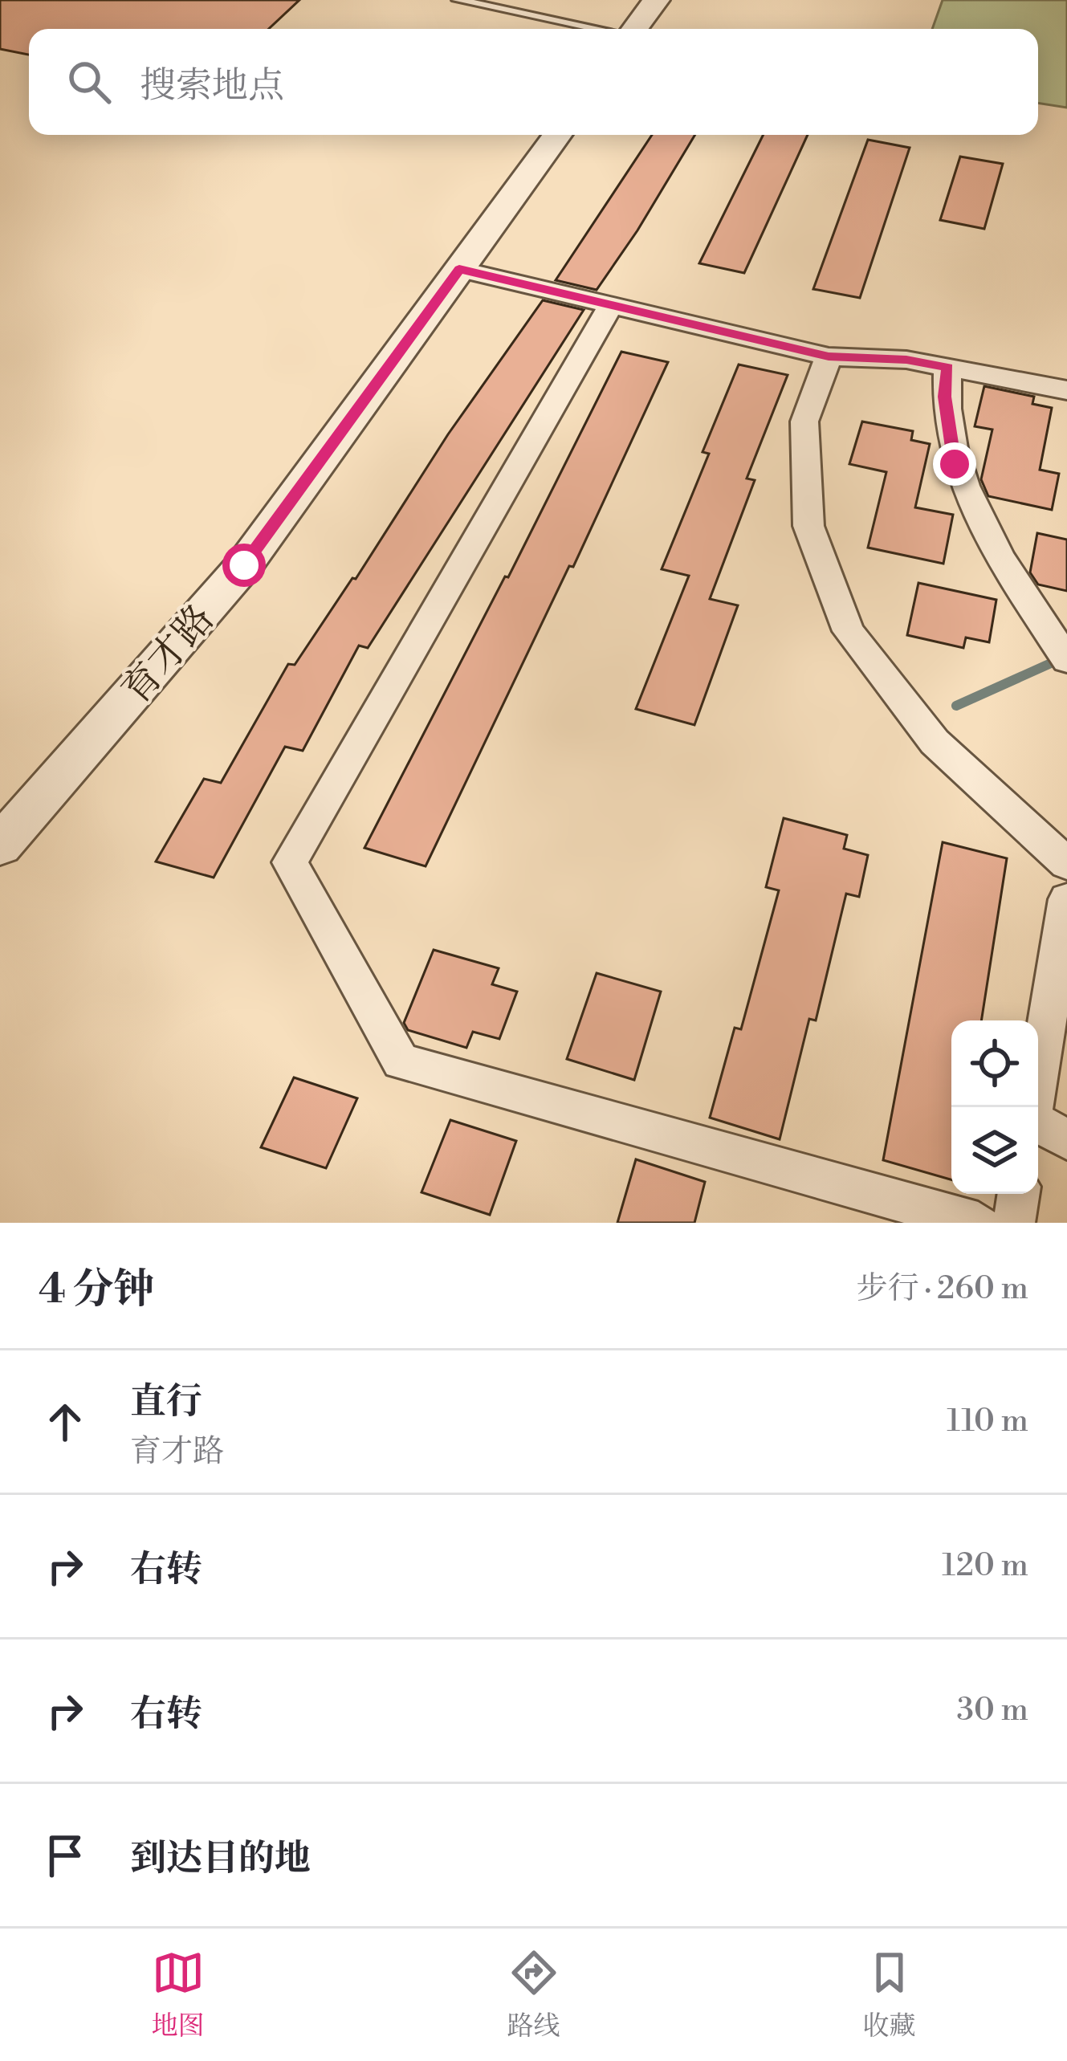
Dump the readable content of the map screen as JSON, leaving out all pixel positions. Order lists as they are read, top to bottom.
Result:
{
  "streets": {
    "street": ["育才路"]
  },
  "page": {
    "search": "搜索地点",
    "heading": ["4 分钟", "步行 · 260 m"],
    "list": [
      ["直行", "育才路", "110 m"],
      ["右转", "120 m"],
      ["右转", "30 m"],
      "到达目的地"
    ],
    "nav": ["地图", "路线", "收藏"]
  }
}
